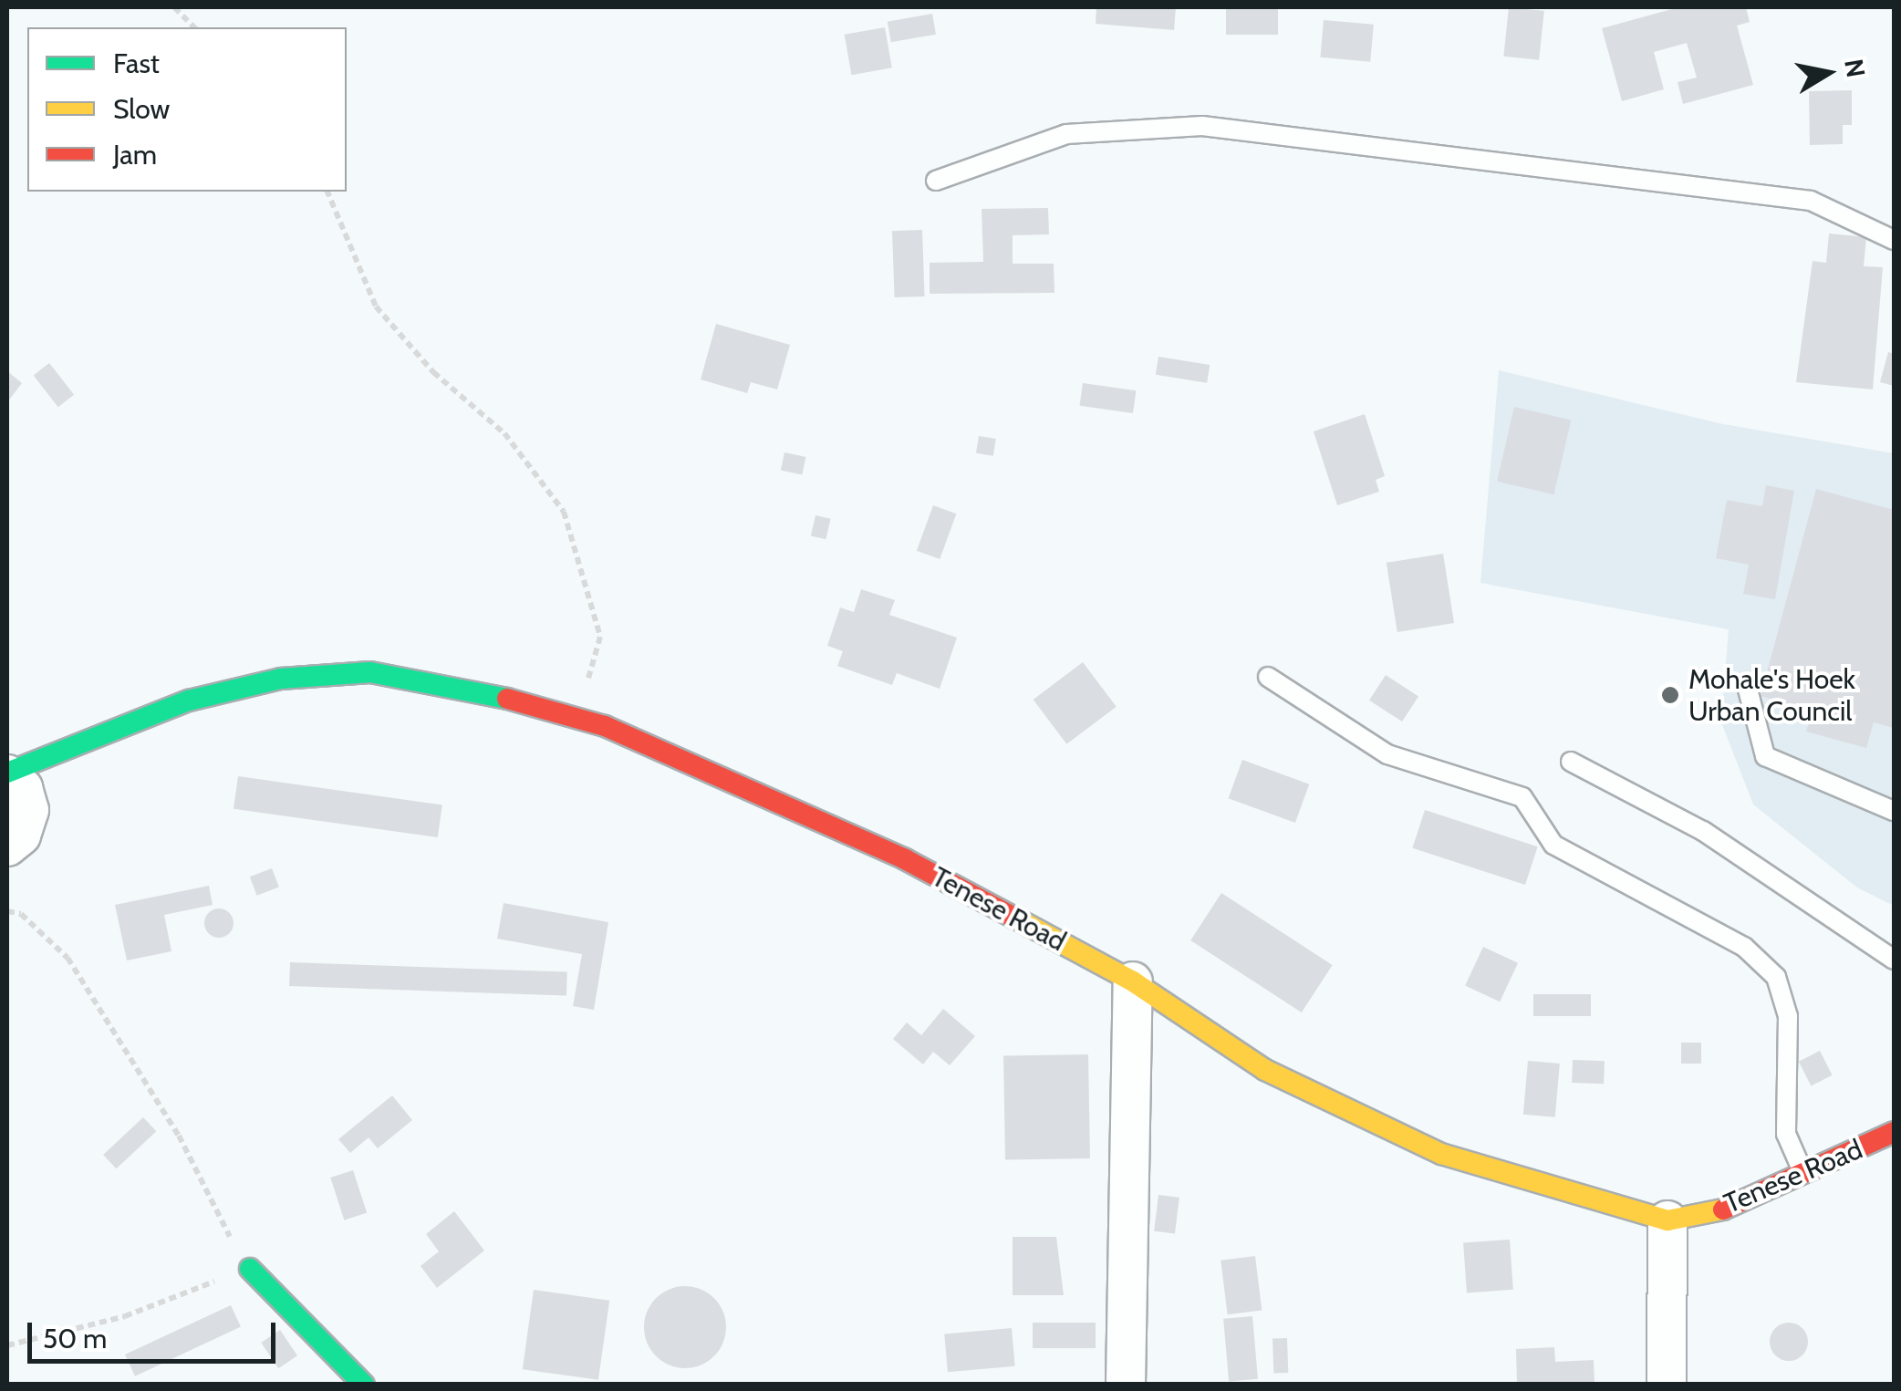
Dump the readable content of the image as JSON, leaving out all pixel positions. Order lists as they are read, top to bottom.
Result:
{
  "streets": {
    "street": ["Tenese Road"]
  },
  "places": ["Mohale's Hoek Urban Council"],
  "legend": ["Fast", "Slow", "Jam"],
  "scale_bar": "50 m",
  "north": "right"
}
